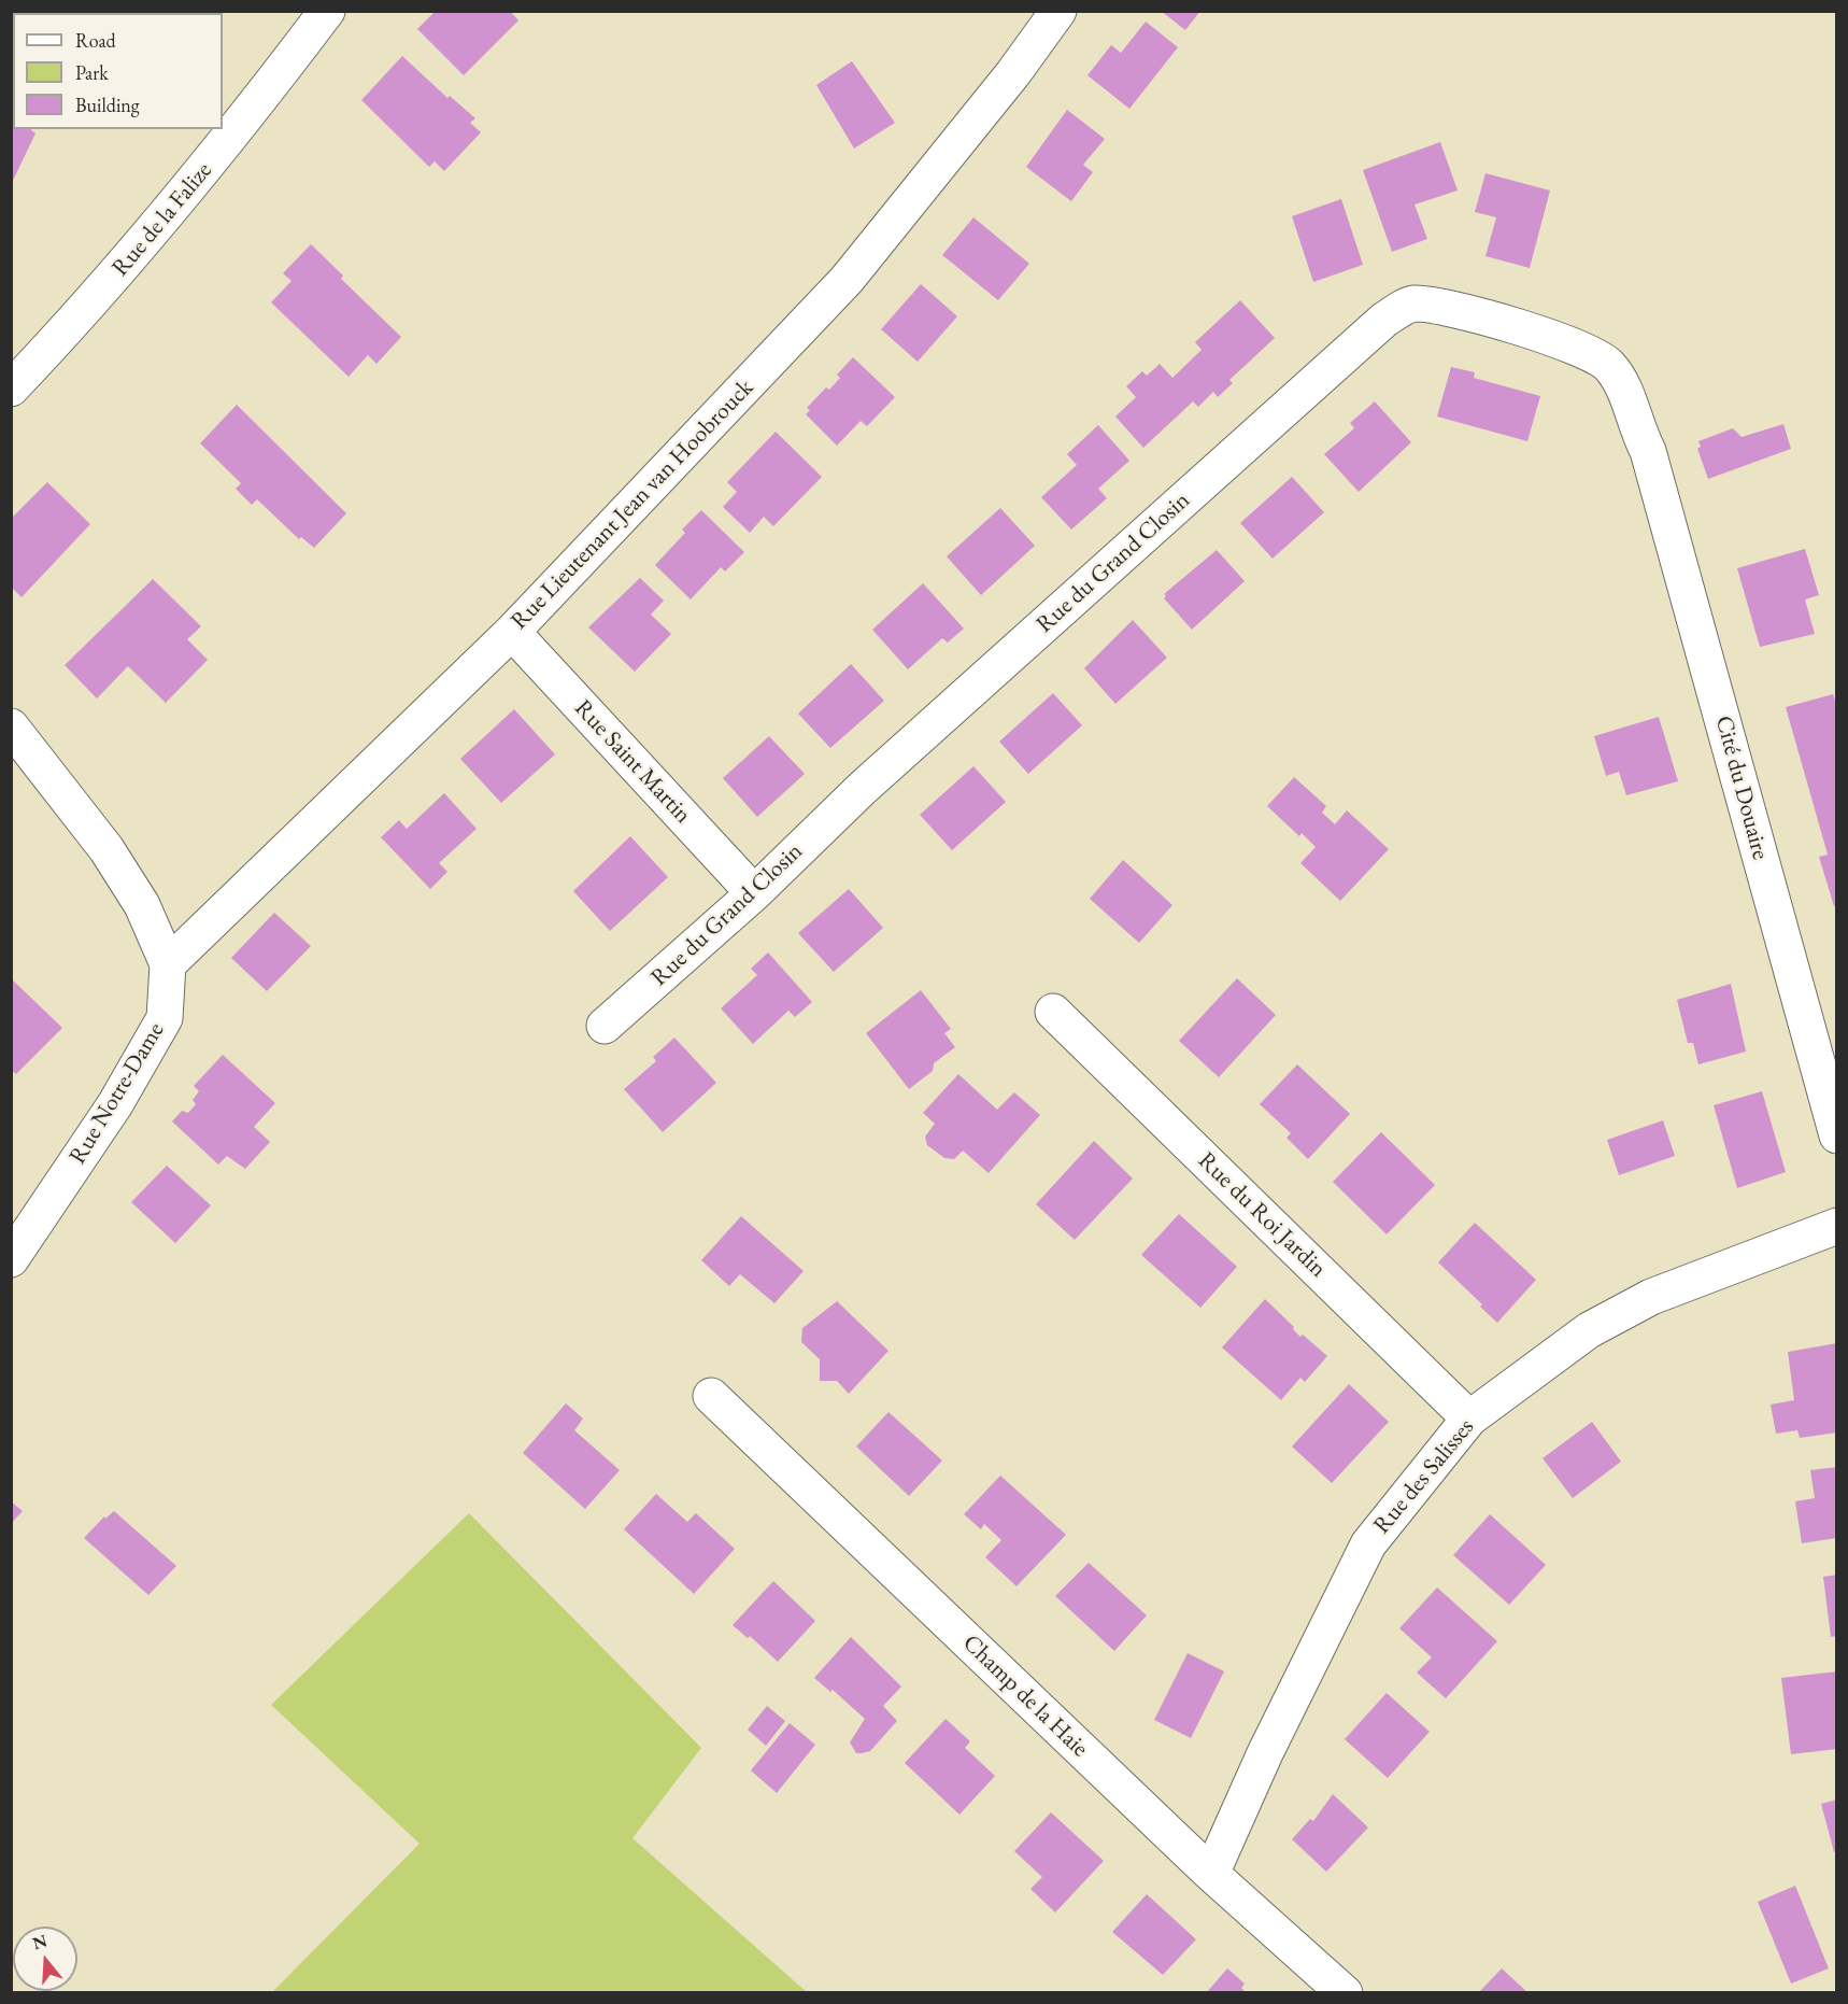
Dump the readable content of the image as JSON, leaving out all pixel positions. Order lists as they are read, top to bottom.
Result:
{
  "streets": {
    "street": [
      "Rue de la Falize",
      "Rue Lieutenant Jean van Hoobrouck",
      "Rue du Grand Closin",
      "Rue Saint Martin",
      "Cité du Douaire",
      "Rue Notre-Dame",
      "Rue du Roi Jardin",
      "Rue des Salisses",
      "Champ de la Haie"
    ]
  },
  "crossings": [
    ["Rue Lieutenant Jean van Hoobrouck", "Rue Saint Martin"],
    ["Rue Lieutenant Jean van Hoobrouck", "Rue Notre-Dame"],
    ["Rue du Grand Closin", "Rue Saint Martin"],
    ["Rue du Grand Closin", "Cité du Douaire"],
    ["Rue du Roi Jardin", "Rue des Salisses"],
    ["Rue des Salisses", "Champ de la Haie"]
  ],
  "legend": ["Road", "Park", "Building"],
  "north": "top"
}
